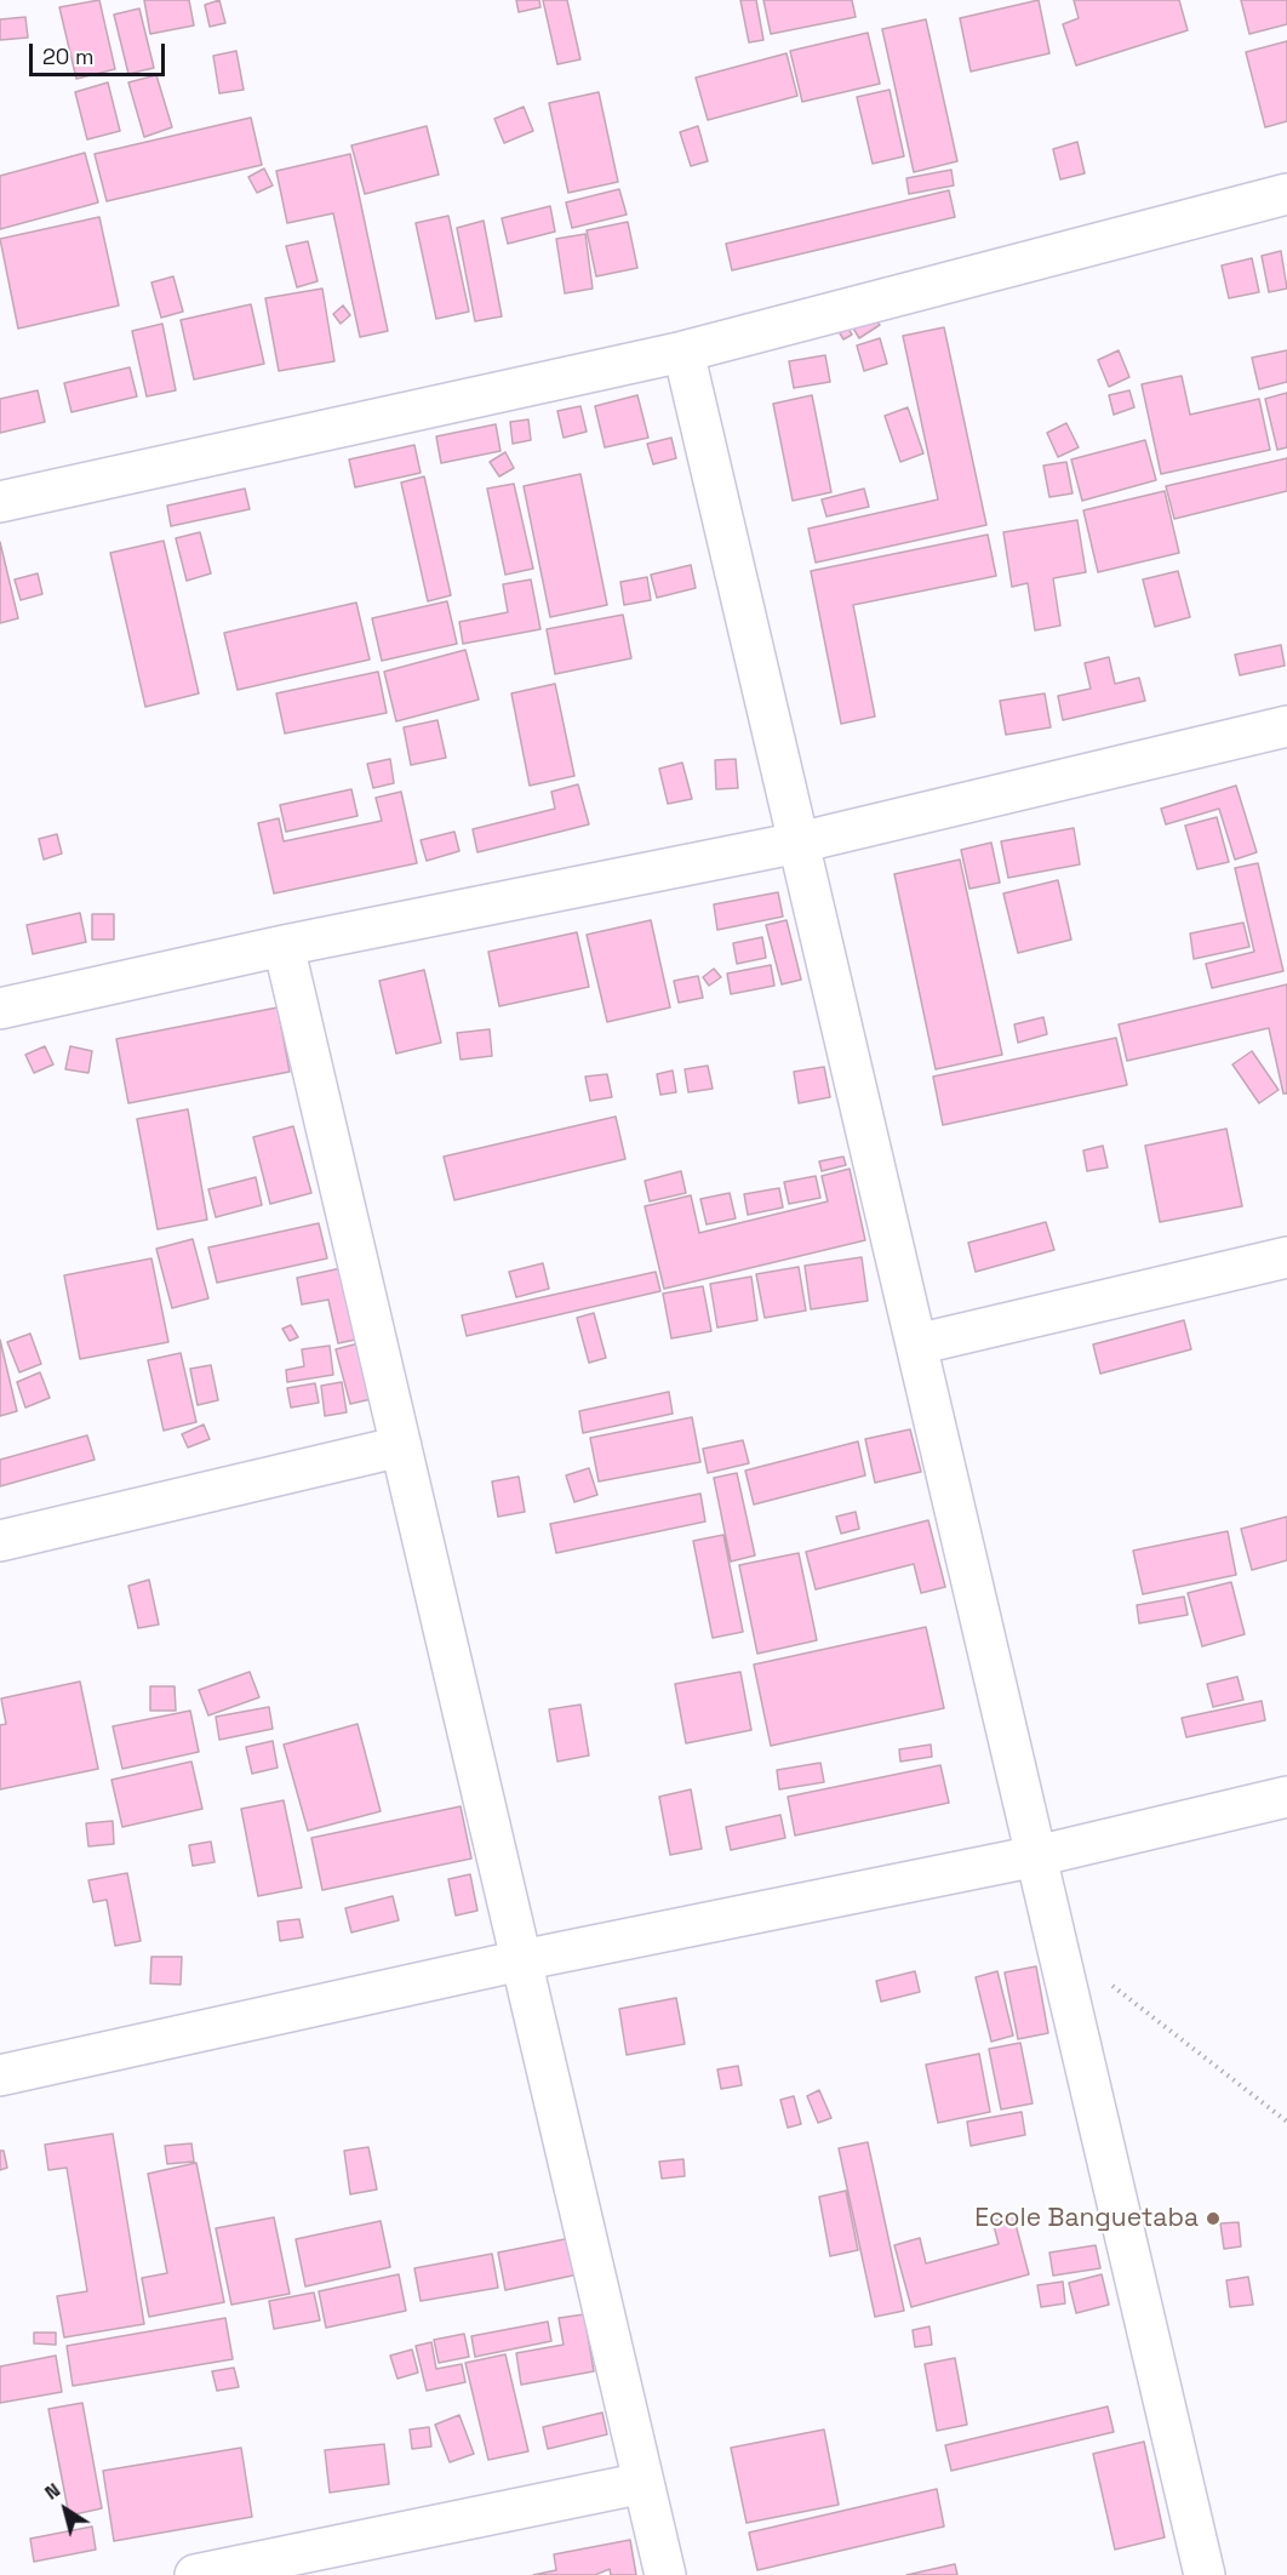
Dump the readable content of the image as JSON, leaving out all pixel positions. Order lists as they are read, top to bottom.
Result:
{
  "places": ["Ecole Banguetaba"],
  "scale_bar": "20 m",
  "north": "top left"
}
